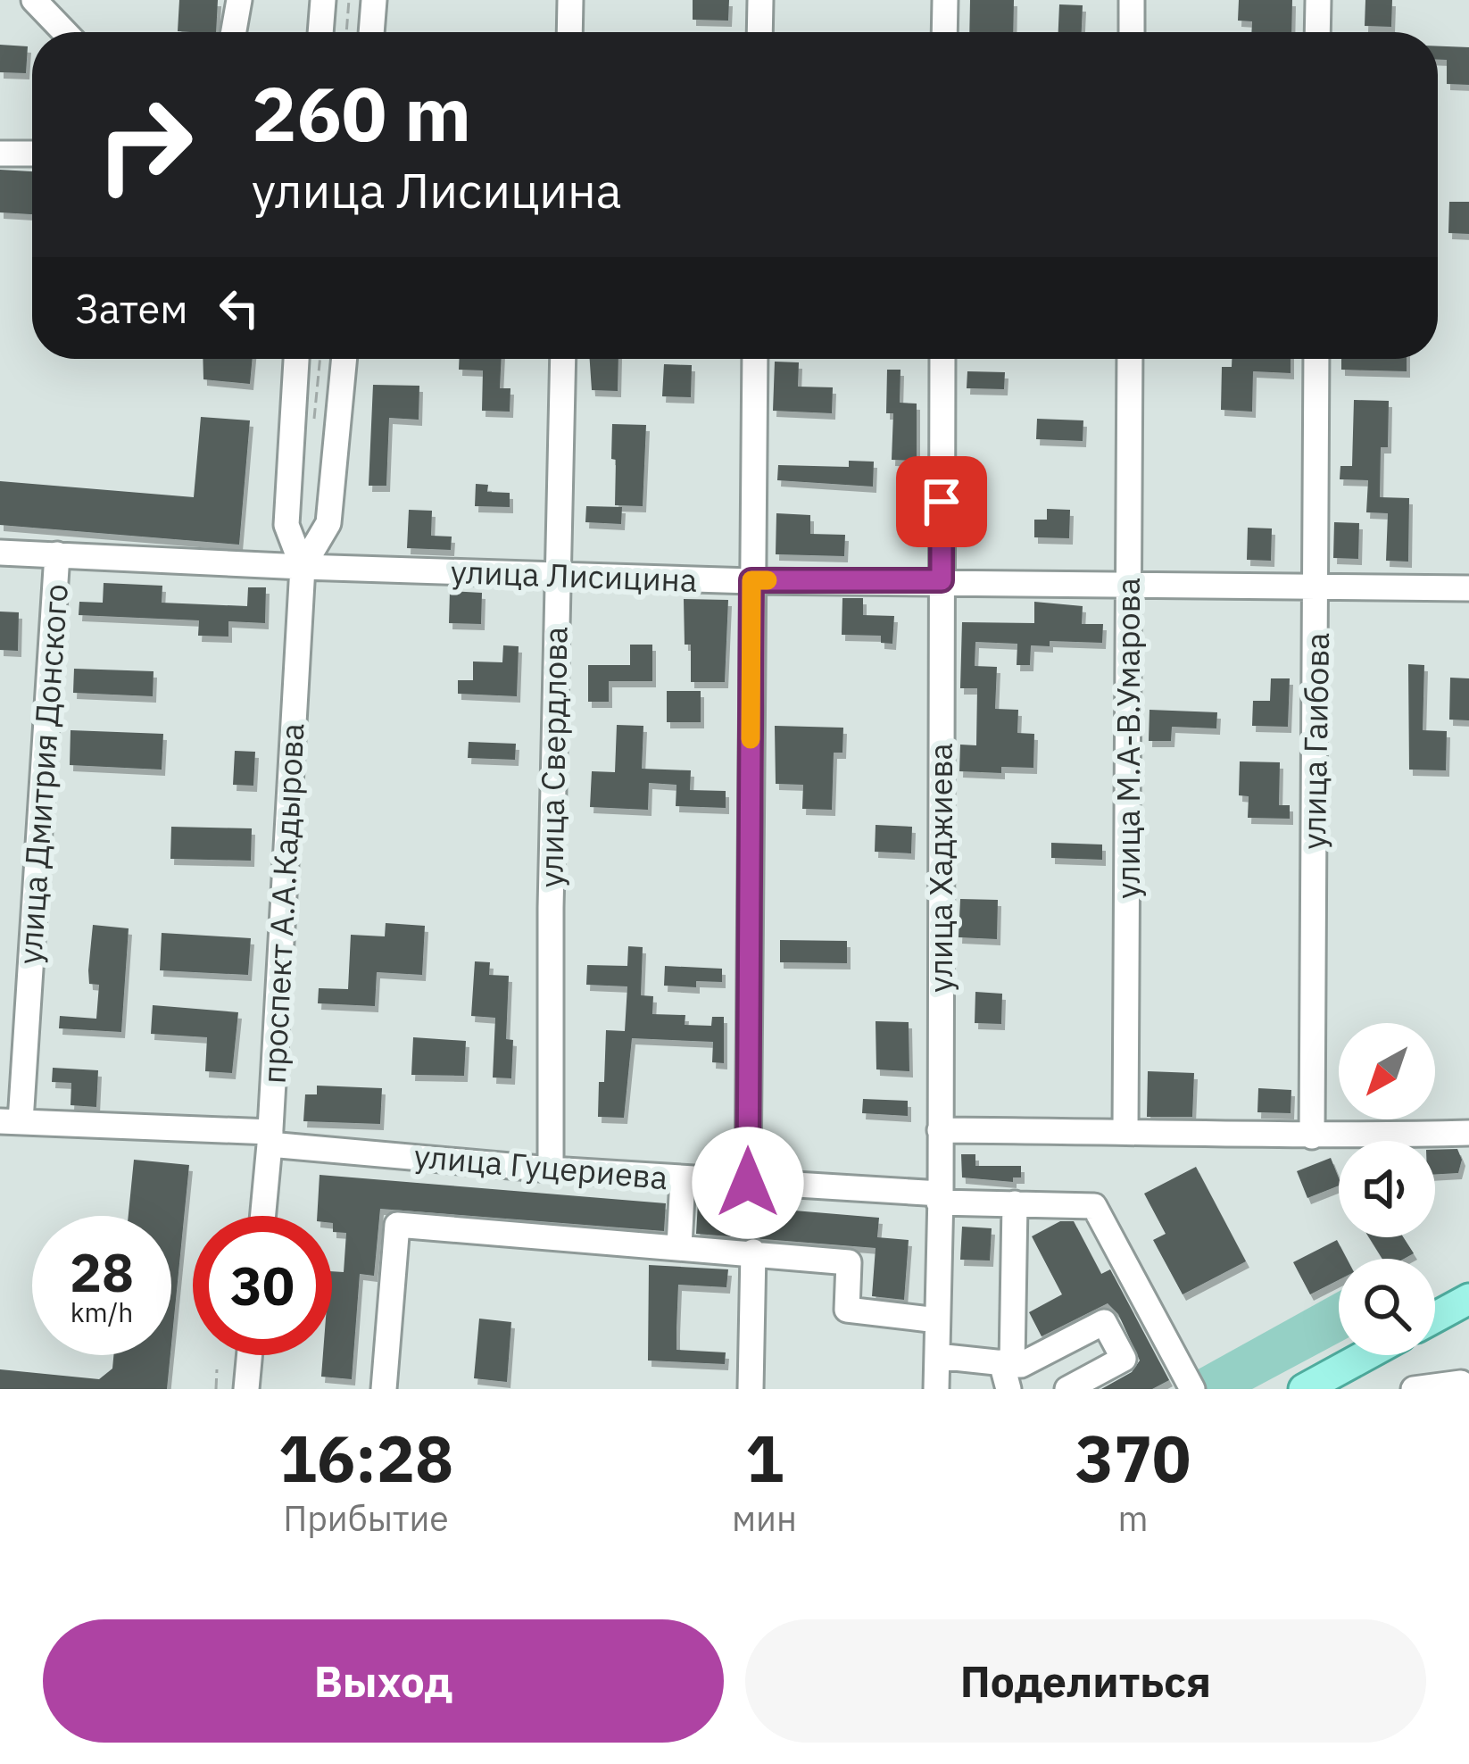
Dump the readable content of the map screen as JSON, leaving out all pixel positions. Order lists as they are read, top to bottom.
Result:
{
  "streets": {
    "street": [
      "улица Лисицина",
      "улица М.А-В.Умарова",
      "улица Гаибова",
      "улица Свердлова",
      "улица Дмитрия Донского",
      "улица Хаджиева",
      "проспект А.А.Кадырова",
      "улица Гуцериева"
    ]
  },
  "crossings": [
    ["улица Лисицина", "улица М.А-В.Умарова"],
    ["улица Лисицина", "улица Гаибова"],
    ["улица Лисицина", "улица Свердлова"],
    ["улица Лисицина", "улица Дмитрия Донского"],
    ["улица Лисицина", "улица Хаджиева"],
    ["улица Лисицина", "проспект А.А.Кадырова"],
    ["улица Свердлова", "улица Гуцериева"],
    ["улица Дмитрия Донского", "улица Гуцериева"],
    ["улица Хаджиева", "улица Гуцериева"],
    ["проспект А.А.Кадырова", "улица Гуцериева"]
  ],
  "north": "bottom left",
  "page": {
    "turn": ["260 m", "улица Лисицина"],
    "then": "Затем",
    "speed": "28 km/h",
    "limit": "30",
    "eta": [
      "16:28",
      "Прибытие",
      "1",
      "мин",
      "370",
      "m"
    ],
    "buttons": ["Выход", "Поделиться"]
  }
}
